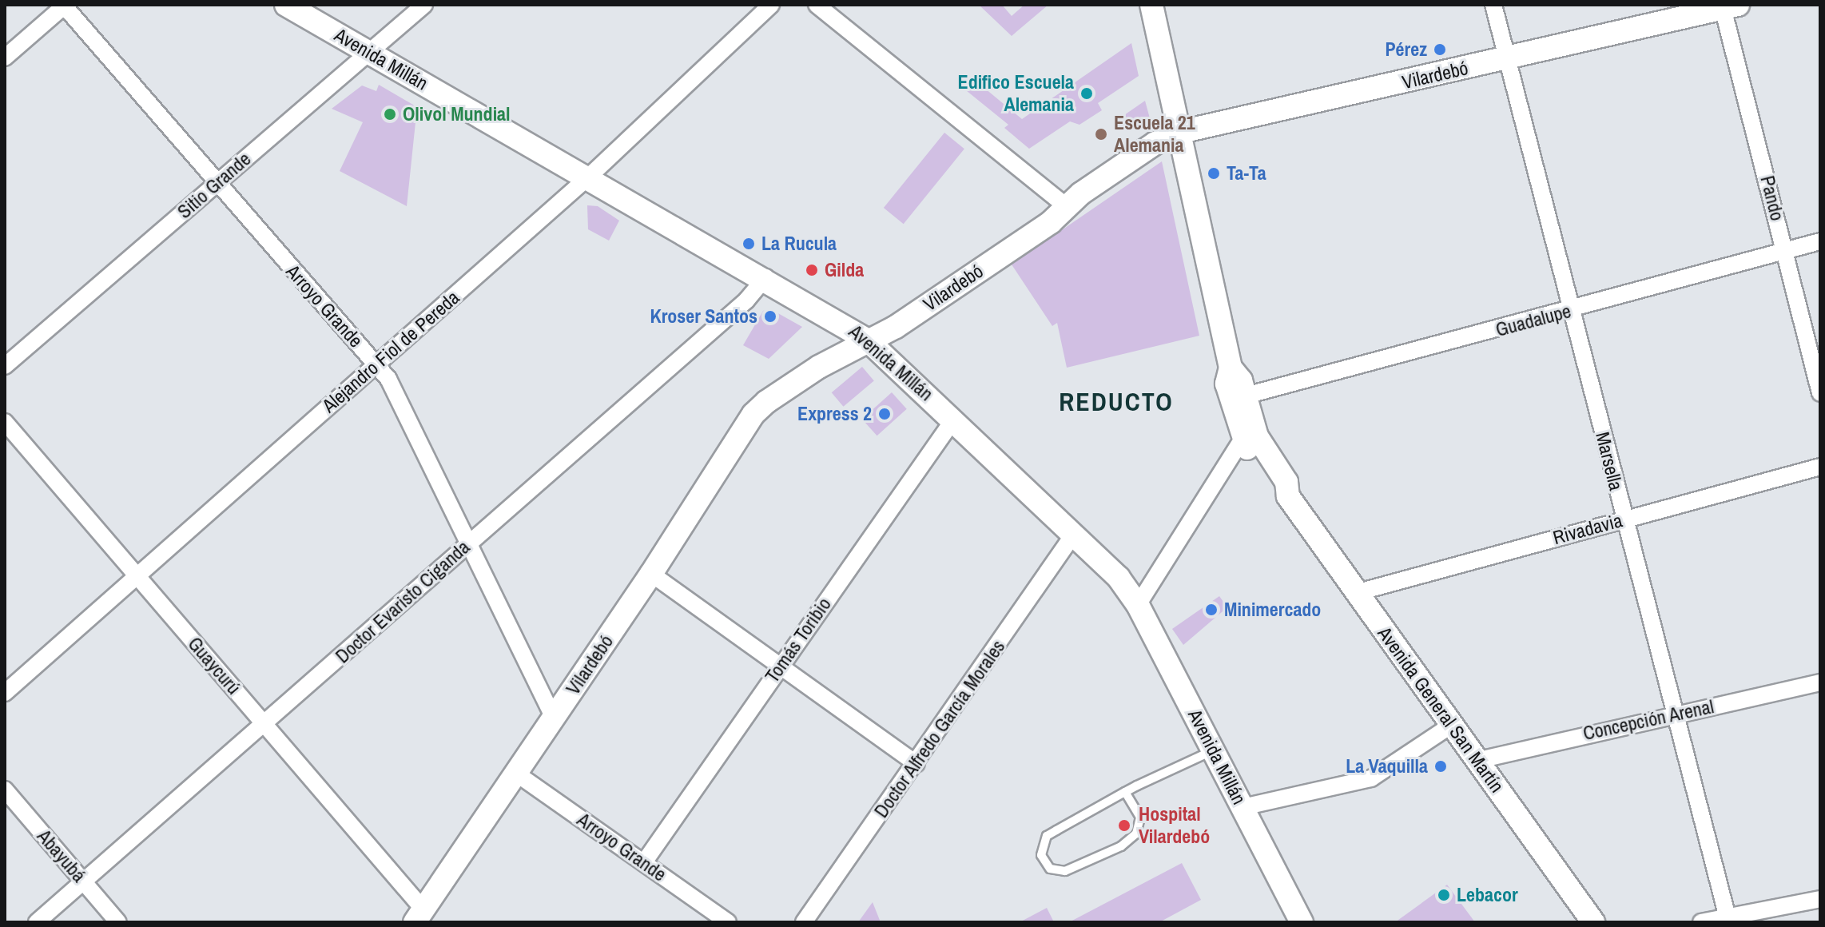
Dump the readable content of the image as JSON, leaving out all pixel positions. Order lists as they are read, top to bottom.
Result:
{
  "streets": {
    "main road": ["Avenida Millán", "Vilardebó", "Avenida General San Martín"],
    "street": [
      "Sitio Grande",
      "Pando",
      "Arroyo Grande",
      "Guadalupe",
      "Alejandro Fiol de Pereda",
      "Marsella",
      "Rivadavia",
      "Doctor Evaristo Ciganda",
      "Tomás Toribio",
      "Guaycurú",
      "Concepción Arenal",
      "Doctor Alfredo García Morales",
      "Abayubá"
    ]
  },
  "crossings": [
    ["Avenida Millán", "Vilardebó"],
    ["Avenida Millán", "Sitio Grande"],
    ["Avenida Millán", "Alejandro Fiol de Pereda"],
    ["Avenida Millán", "Doctor Evaristo Ciganda"],
    ["Avenida Millán", "Tomás Toribio"],
    ["Avenida Millán", "Doctor Alfredo García Morales"],
    ["Vilardebó", "Pando"],
    ["Vilardebó", "Arroyo Grande"],
    ["Vilardebó", "Marsella"],
    ["Vilardebó", "Guaycurú"],
    ["Vilardebó", "Avenida General San Martín"],
    ["Sitio Grande", "Arroyo Grande"],
    ["Pando", "Guadalupe"],
    ["Arroyo Grande", "Alejandro Fiol de Pereda"],
    ["Arroyo Grande", "Doctor Evaristo Ciganda"],
    ["Arroyo Grande", "Tomás Toribio"],
    ["Guadalupe", "Marsella"],
    ["Guadalupe", "Avenida General San Martín"],
    ["Alejandro Fiol de Pereda", "Guaycurú"],
    ["Marsella", "Rivadavia"],
    ["Marsella", "Concepción Arenal"],
    ["Rivadavia", "Avenida General San Martín"],
    ["Doctor Evaristo Ciganda", "Guaycurú"],
    ["Doctor Evaristo Ciganda", "Abayubá"],
    ["Avenida General San Martín", "Concepción Arenal"]
  ],
  "districts": ["REDUCTO"],
  "places": [
    "Pérez",
    "Edifico Escuela Alemania",
    "Olivol Mundial",
    "Escuela 21 Alemania",
    "Ta-Ta",
    "La Rucula",
    "Gilda",
    "Kroser Santos",
    "Express 2",
    "Minimercado",
    "La Vaquilla",
    "Hospital Vilardebó",
    "Lebacor"
  ]
}
